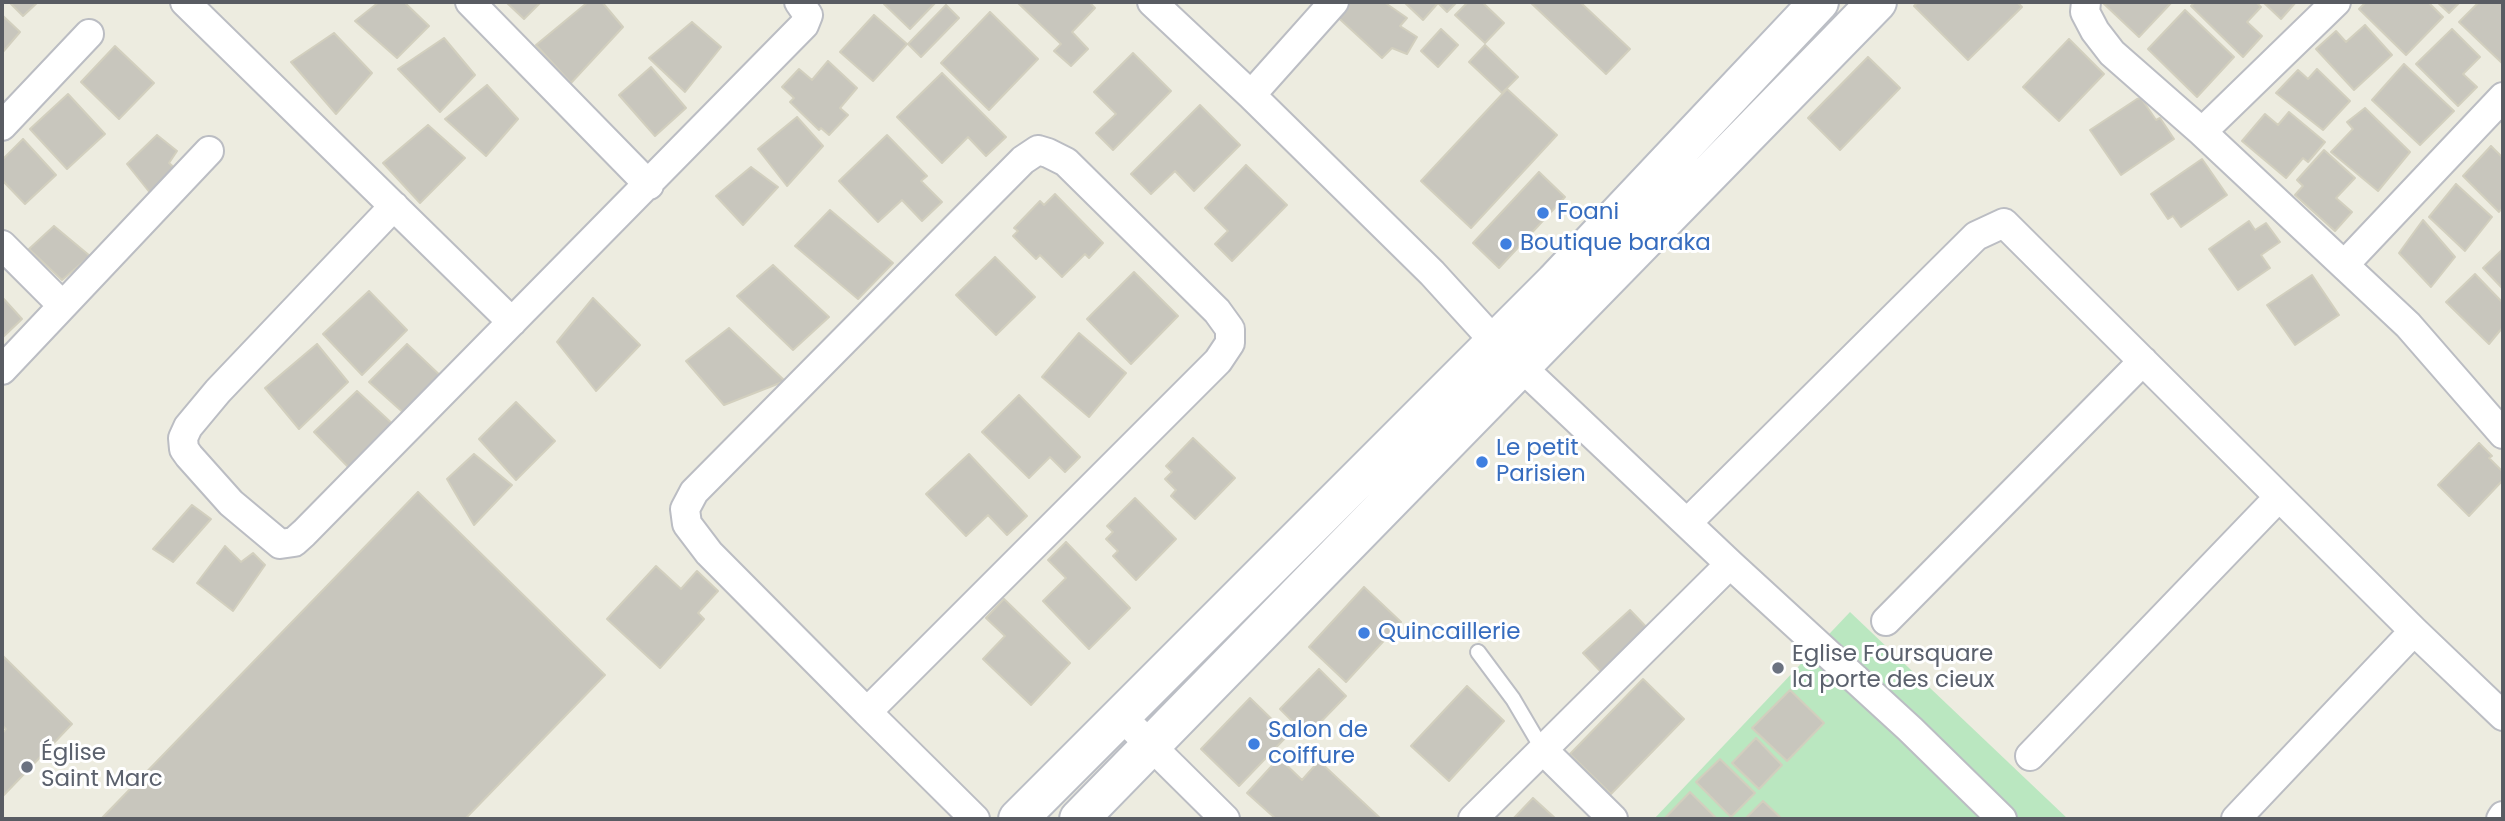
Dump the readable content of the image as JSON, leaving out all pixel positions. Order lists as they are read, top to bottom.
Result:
{
  "places": [
    "Foani",
    "Boutique baraka",
    "Le petit Parisien",
    "Quincaillerie",
    "Eglise Foursquare la porte des cieux",
    "Salon de coiffure",
    "Église Saint Marc"
  ]
}
